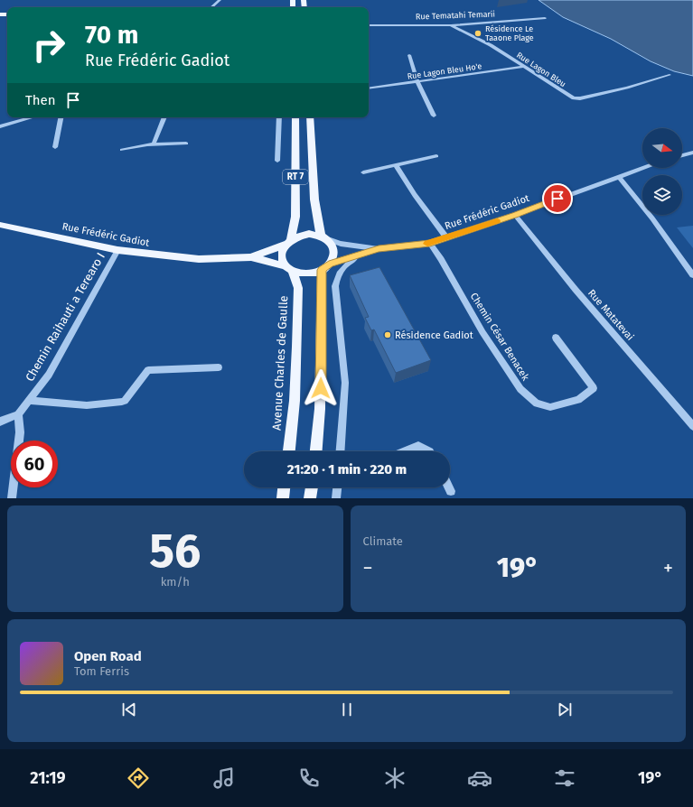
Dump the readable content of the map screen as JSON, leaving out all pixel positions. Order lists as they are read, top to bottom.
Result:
{
  "streets": {
    "main road": ["RT 7", "Rue Frédéric Gadiot", "Avenue Charles de Gaulle"],
    "street": [
      "Rue Tematahi Temarii",
      "Rue Lagon Bleu",
      "Rue Lagon Bleu Ho'e",
      "Rue Matatevai",
      "Chemin Raihauti a Terearo I",
      "Chemin César Benacek"
    ]
  },
  "crossings": [
    ["Rue Tematahi Temarii", "Rue Lagon Bleu"],
    ["Rue Lagon Bleu", "Rue Lagon Bleu Ho'e"],
    ["RT 7", "Rue Frédéric Gadiot"],
    ["RT 7", "Avenue Charles de Gaulle"],
    ["Rue Frédéric Gadiot", "Rue Matatevai"],
    ["Rue Frédéric Gadiot", "Chemin Raihauti a Terearo I"],
    ["Rue Frédéric Gadiot", "Chemin César Benacek"],
    ["Rue Frédéric Gadiot", "Avenue Charles de Gaulle"]
  ],
  "places": ["Résidence Le Taaone Plage", "Résidence Gadiot"],
  "north": "right",
  "page": {
    "turn": ["70 m", "Rue Frédéric Gadiot"],
    "then": "Then",
    "limit": "60",
    "trip": "21:20 · 1 min · 220 m",
    "tile": [
      ["56", "km/h"],
      "Climate"
    ],
    "heat": ["−", "19°", "+"],
    "song": ["Open Road", "Tom Ferris"],
    "tabs": ["21:19", "19°"]
  }
}
